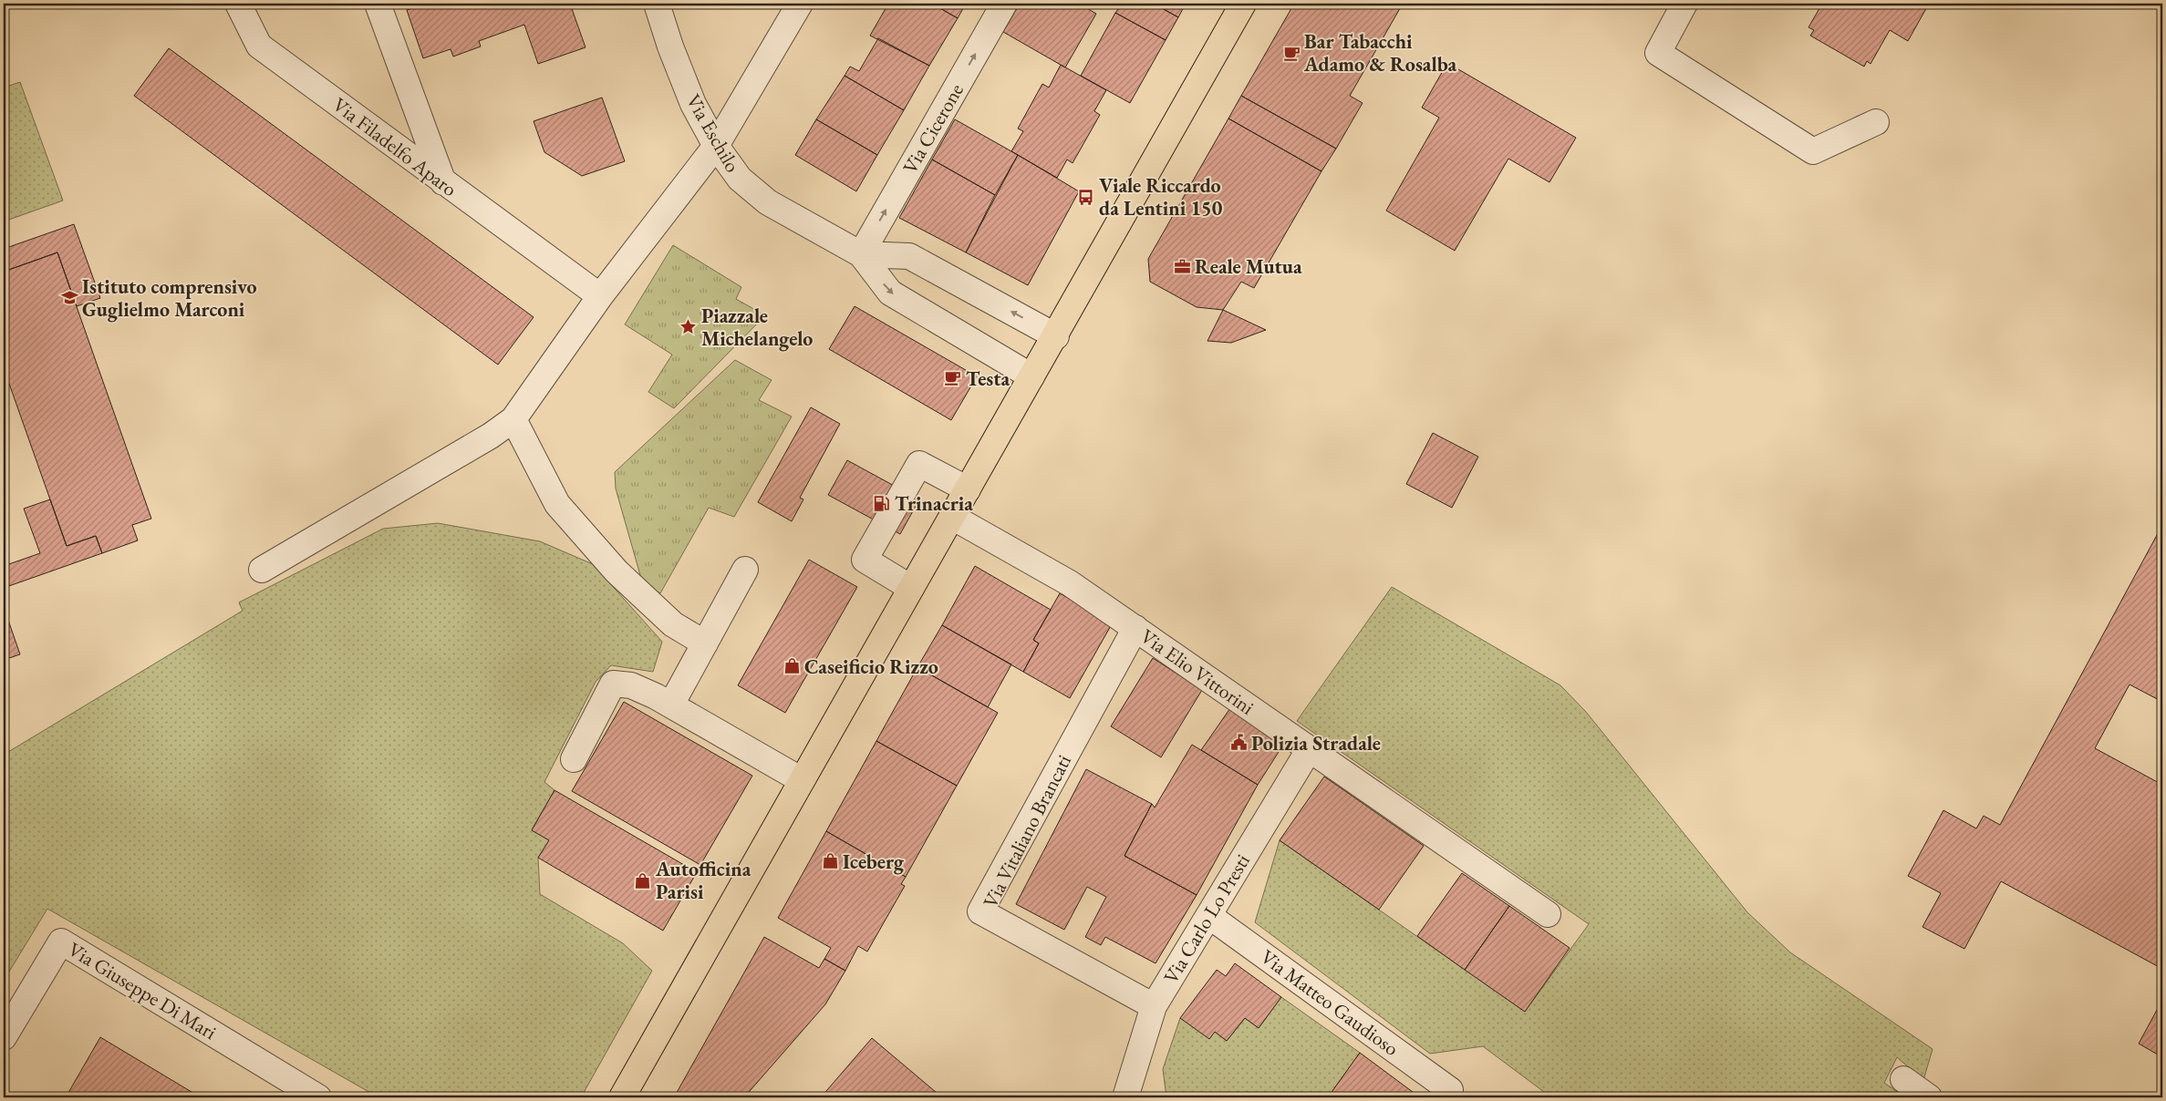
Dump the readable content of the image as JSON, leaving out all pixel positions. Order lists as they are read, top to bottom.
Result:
{
  "streets": {
    "street": [
      "Via Cicerone",
      "Via Eschilo",
      "Via Filadelfo Aparo",
      "Via Elio Vittorini",
      "Via Vitaliano Brancati",
      "Via Carlo Lo Presti",
      "Via Giuseppe Di Mari",
      "Via Matteo Gaudioso"
    ]
  },
  "crossings": [
    ["Via Cicerone", "Via Eschilo"],
    ["Via Elio Vittorini", "Via Vitaliano Brancati"],
    ["Via Elio Vittorini", "Via Carlo Lo Presti"],
    ["Via Vitaliano Brancati", "Via Carlo Lo Presti"],
    ["Via Carlo Lo Presti", "Via Matteo Gaudioso"]
  ],
  "places": {
    "cafe": ["Bar Tabacchi Adamo & Rosalba", "Testa"],
    "bus stop": ["Viale Riccardo da Lentini 150"],
    "office": ["Reale Mutua"],
    "school or university": ["Istituto comprensivo Guglielmo Marconi"],
    "place": ["Piazzale Michelangelo"],
    "fuel station": ["Trinacria"],
    "shop": ["Caseificio Rizzo", "Iceberg", "Autofficina Parisi"],
    "public building": ["Polizia Stradale"]
  }
}
